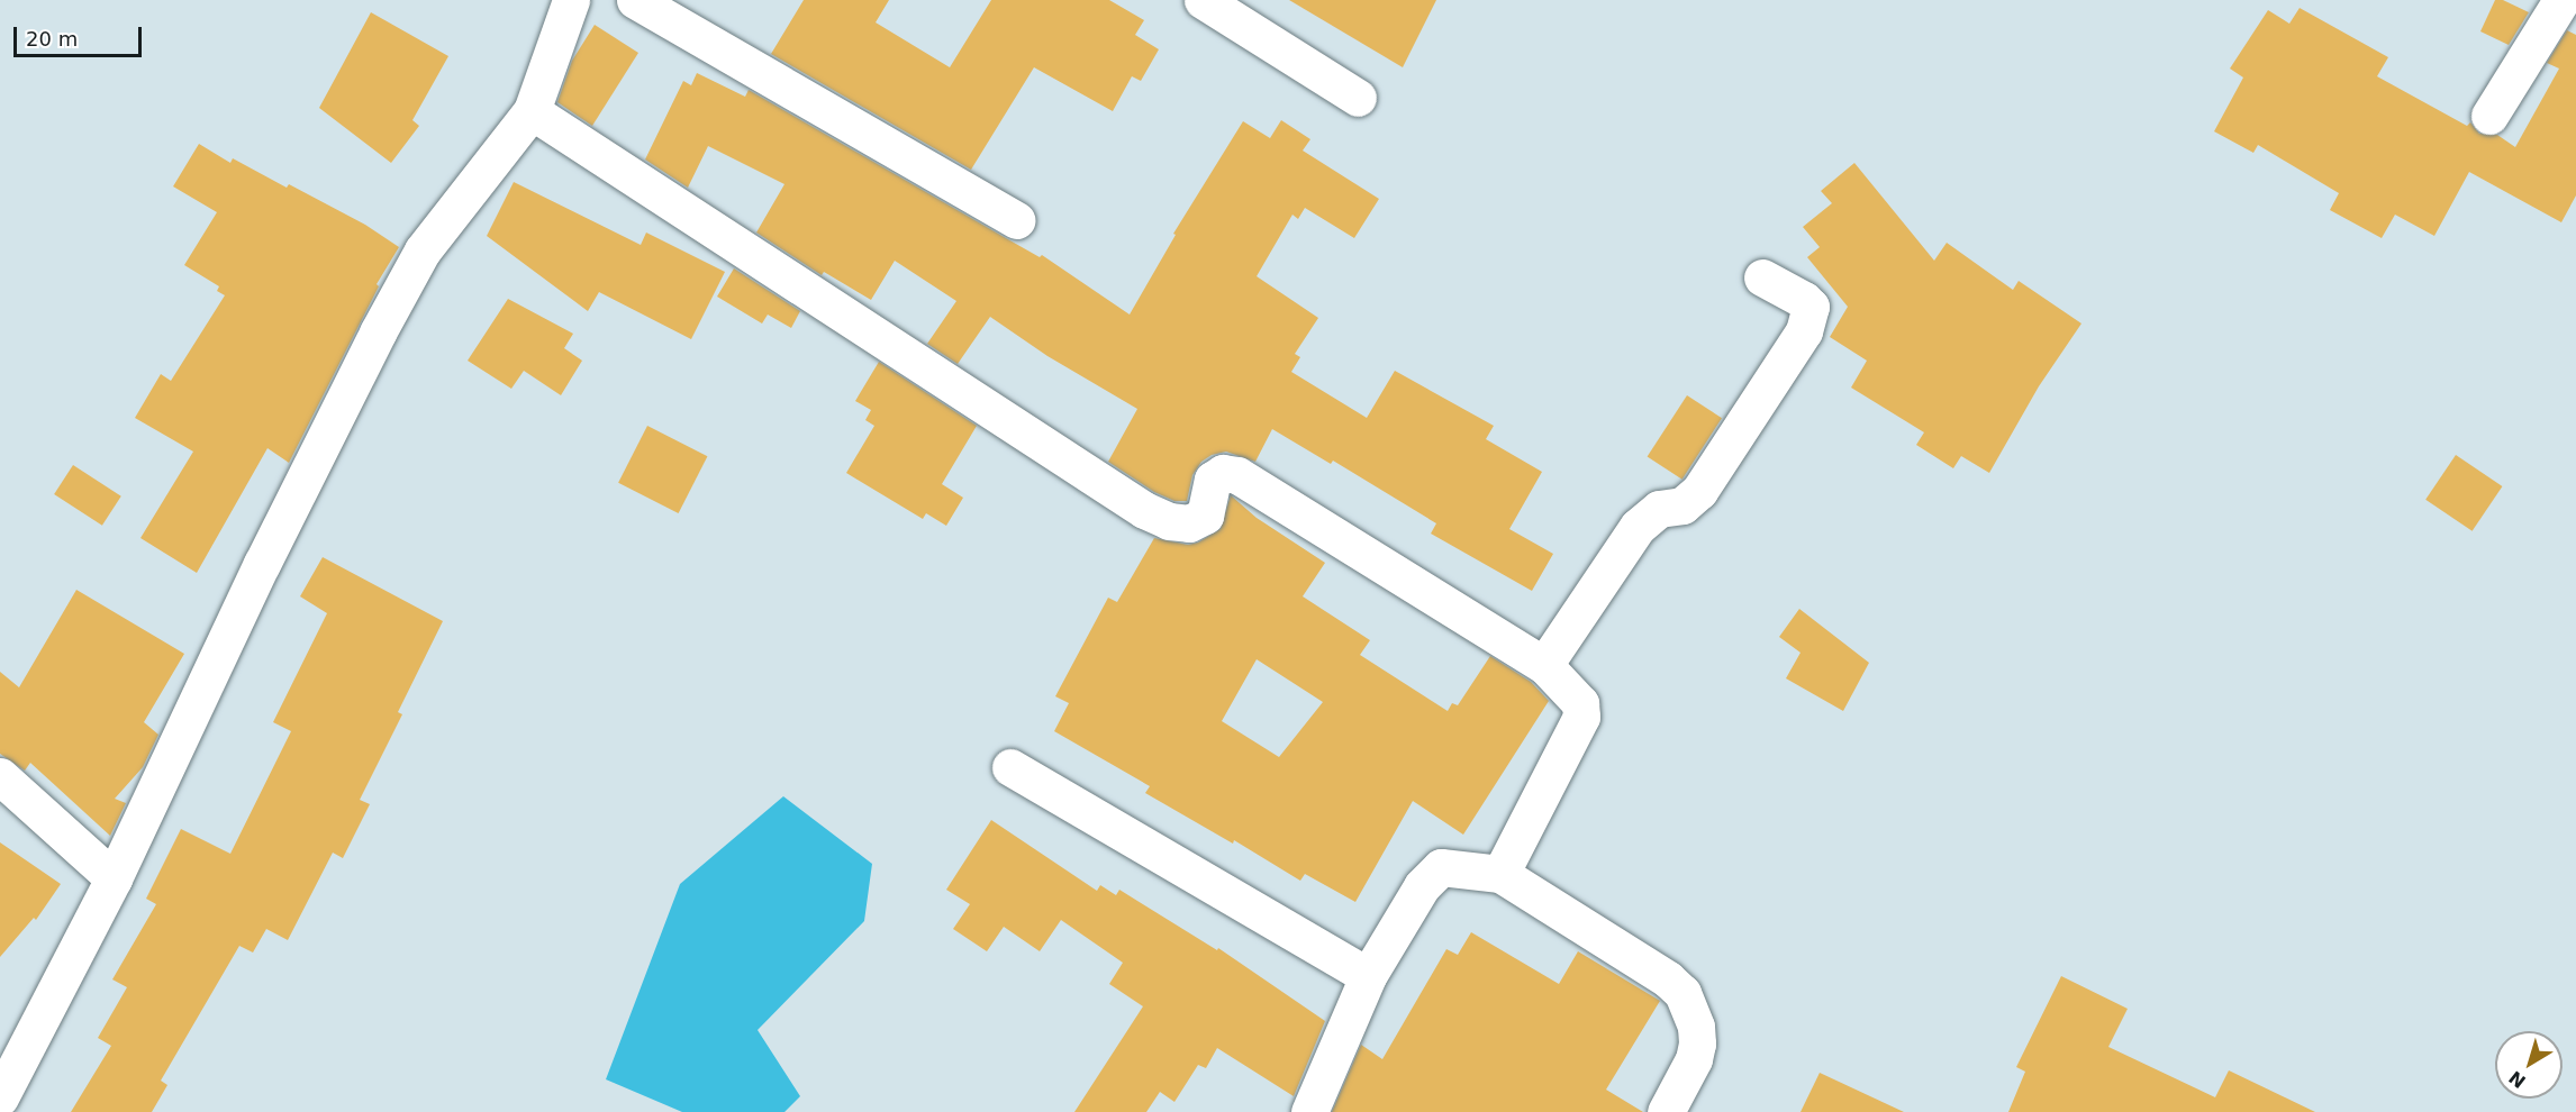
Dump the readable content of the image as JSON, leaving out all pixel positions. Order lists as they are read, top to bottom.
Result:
{
  "scale_bar": "20 m",
  "north": "bottom left"
}
